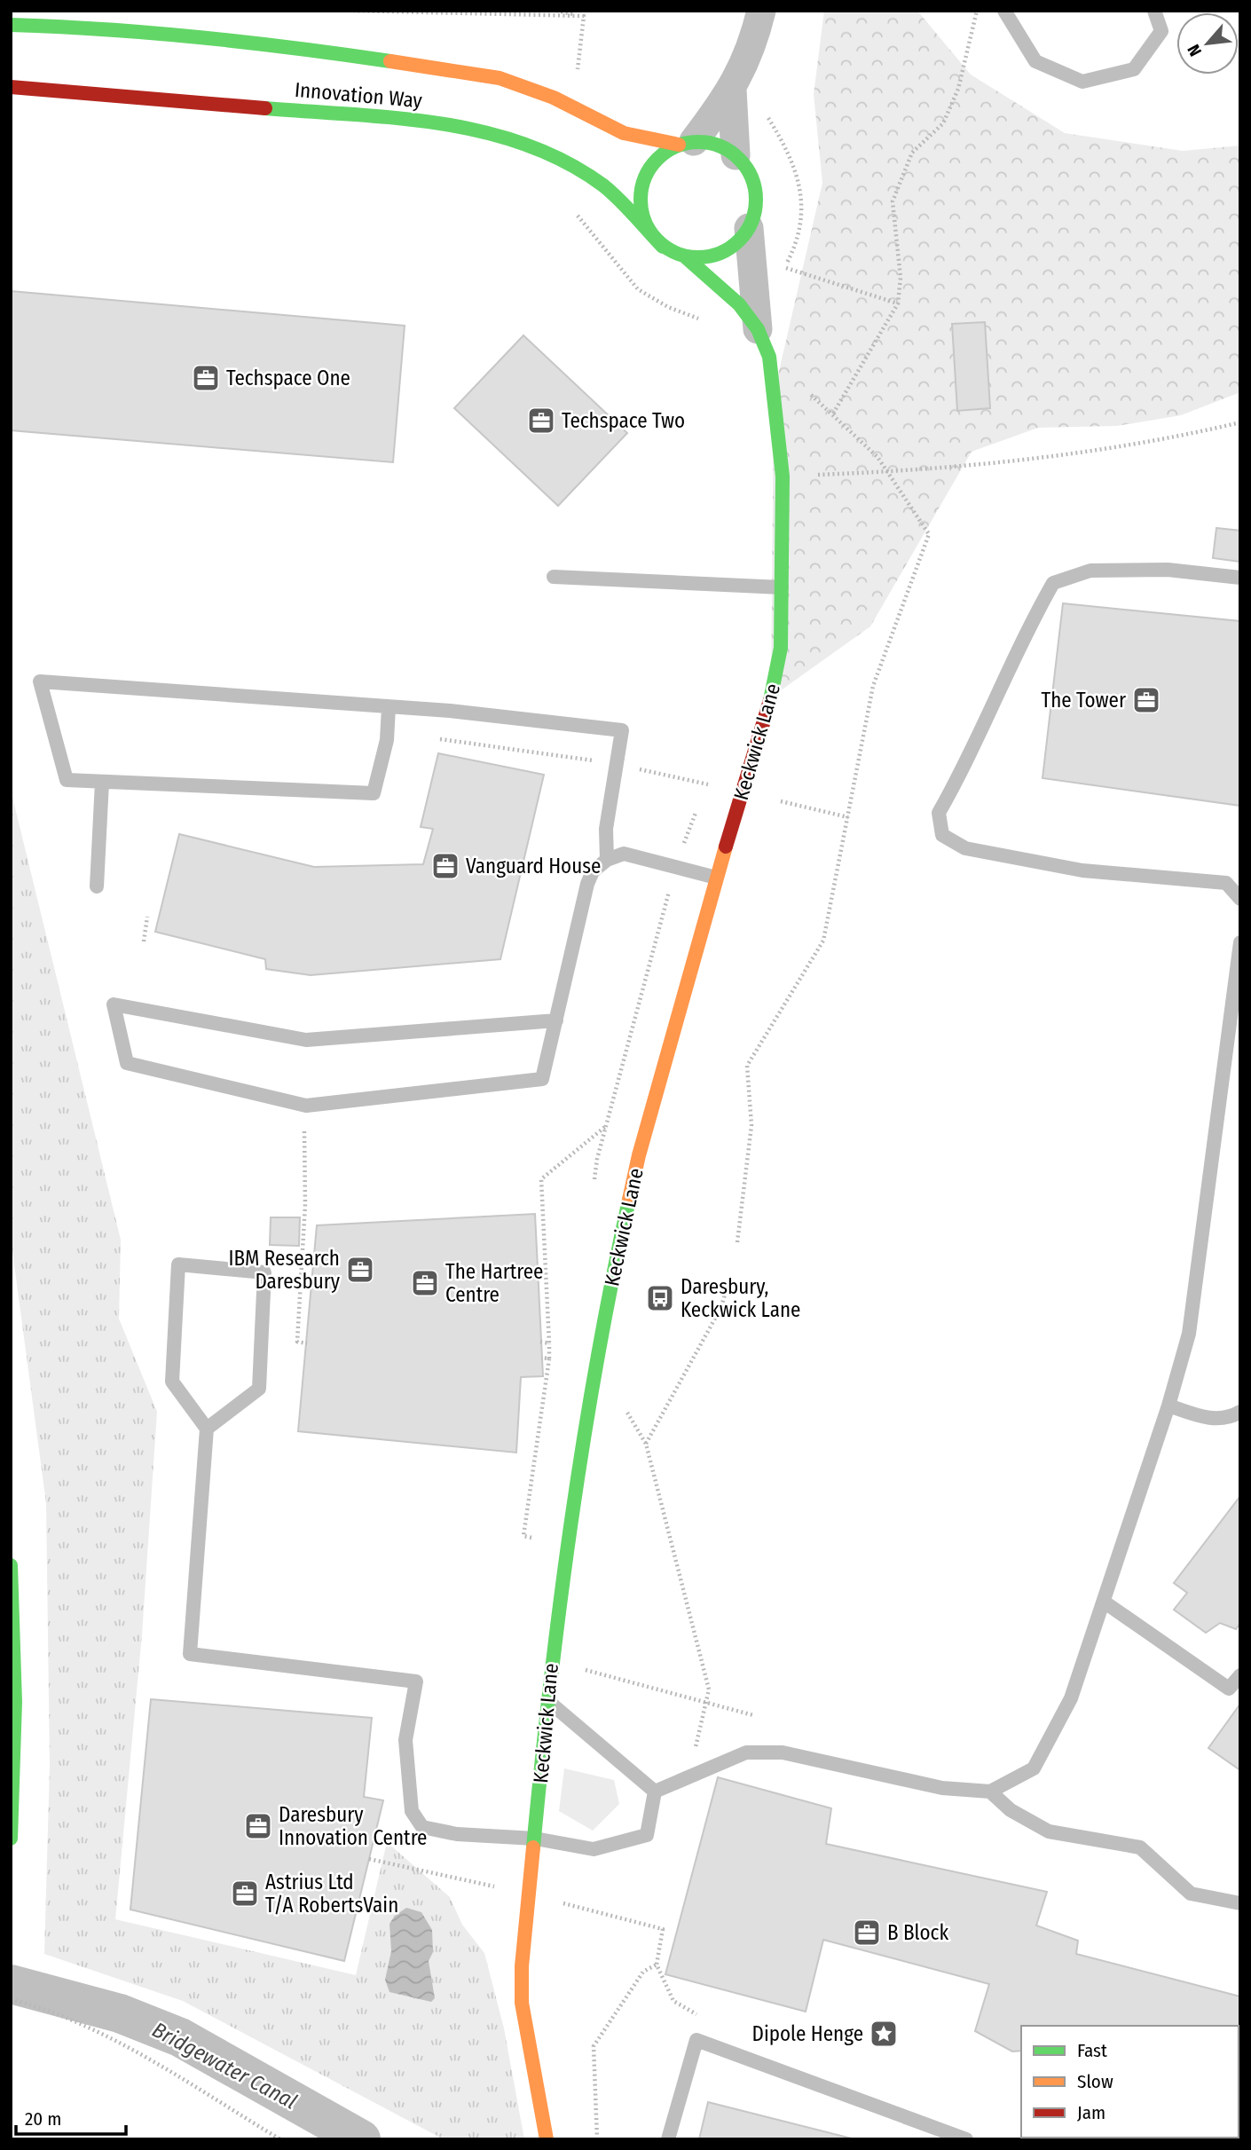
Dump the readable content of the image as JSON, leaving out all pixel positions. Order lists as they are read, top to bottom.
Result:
{
  "streets": {
    "street": ["Innovation Way", "Keckwick Lane"]
  },
  "crossings": [
    ["Innovation Way", "Keckwick Lane"]
  ],
  "water": ["Bridgewater Canal"],
  "places": {
    "office": [
      "Techspace One",
      "Techspace Two",
      "The Tower",
      "Vanguard House",
      "IBM Research Daresbury",
      "The Hartree Centre",
      "Daresbury Innovation Centre",
      "Astrius Ltd T/A RobertsVain",
      "B Block"
    ],
    "bus stop": ["Daresbury, Keckwick Lane"],
    "place": ["Dipole Henge"]
  },
  "legend": ["Fast", "Slow", "Jam"],
  "scale_bar": "20 m",
  "north": "bottom left"
}
